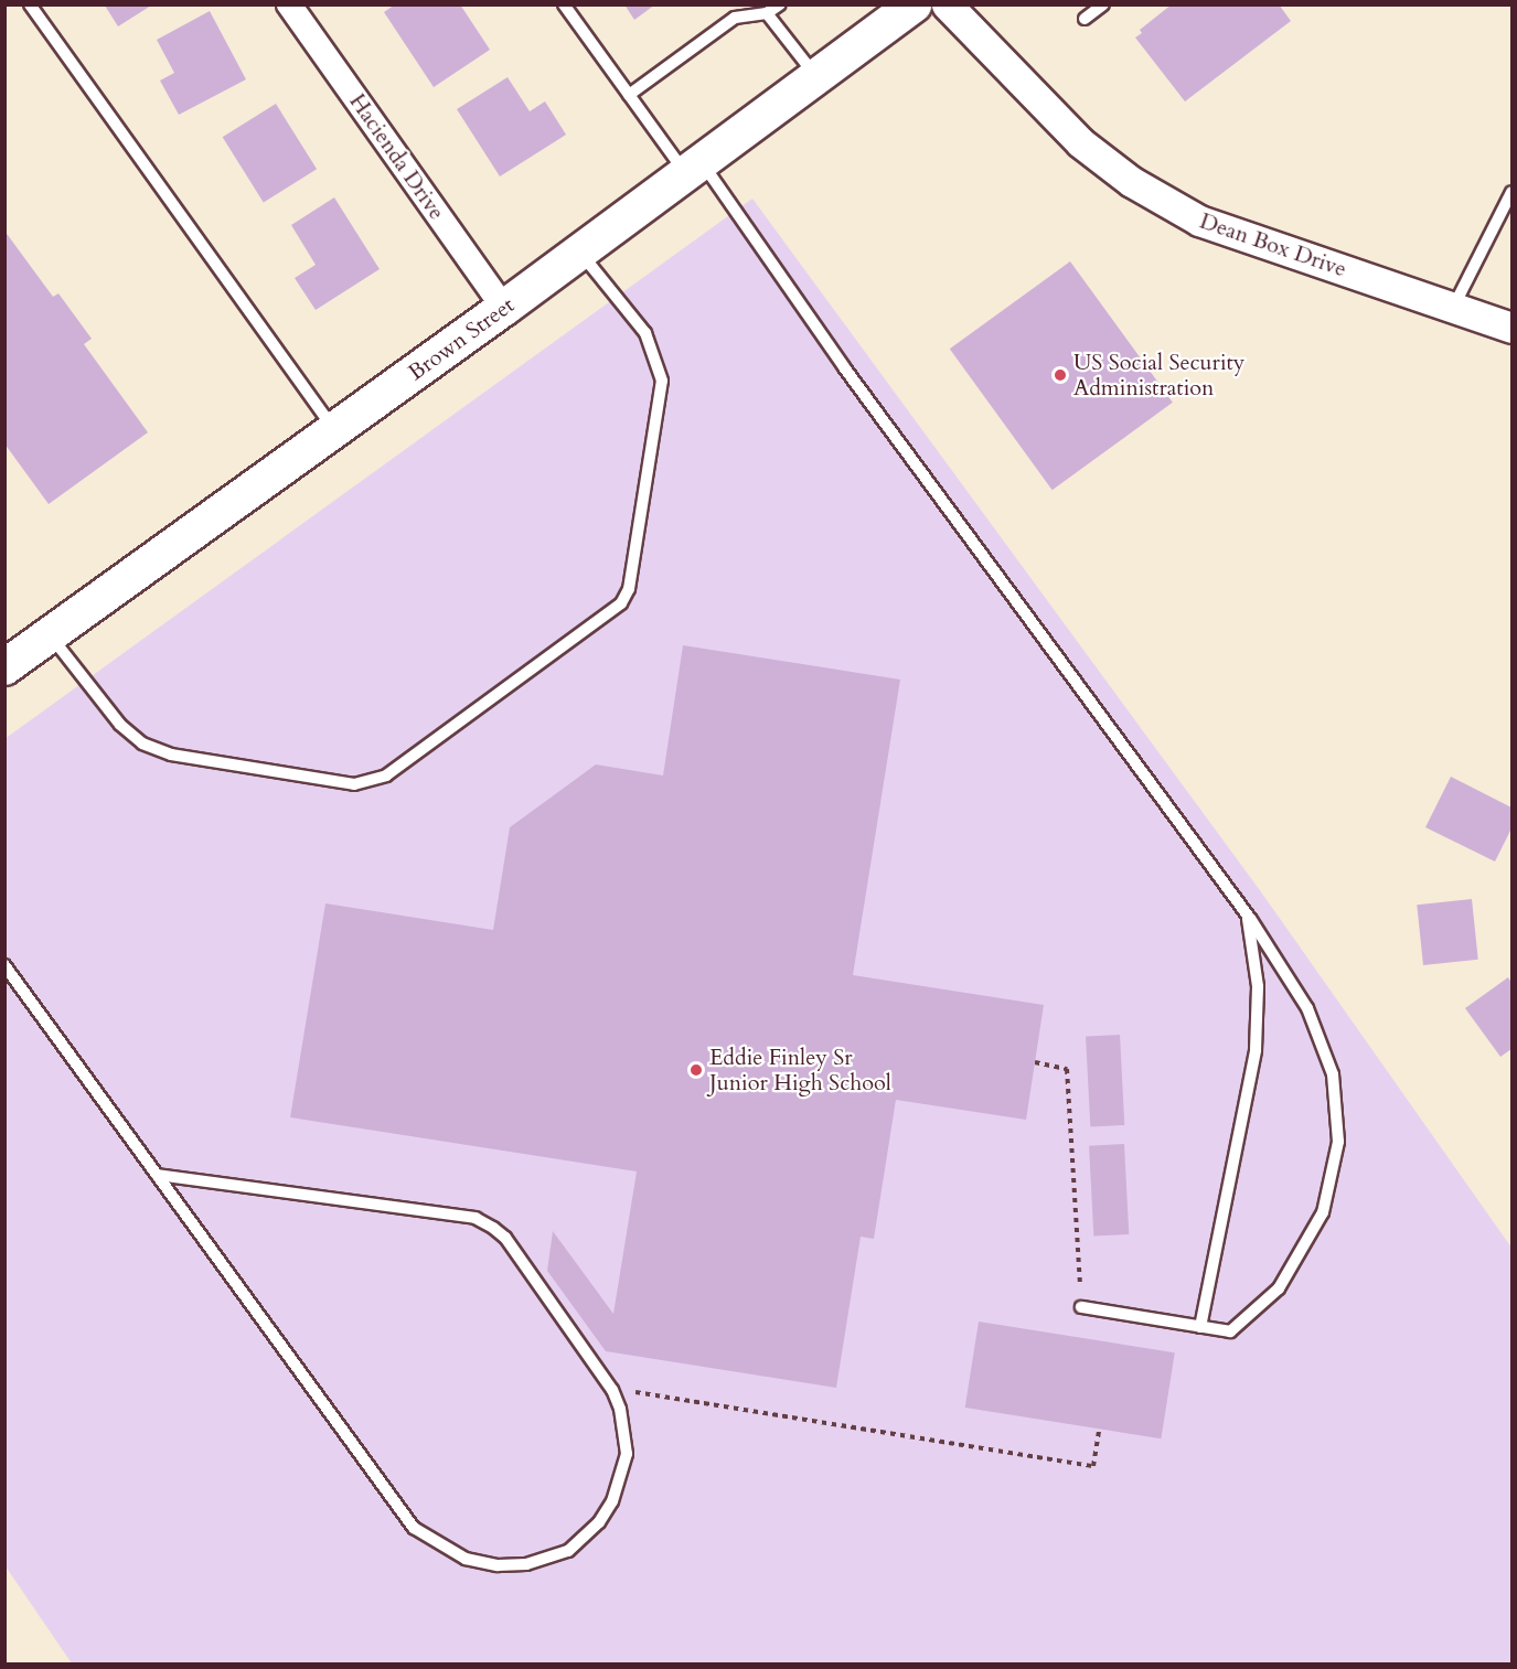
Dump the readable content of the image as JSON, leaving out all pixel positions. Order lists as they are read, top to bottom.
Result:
{
  "streets": {
    "main road": ["Brown Street"],
    "street": ["Hacienda Drive", "Dean Box Drive"]
  },
  "crossings": [
    ["Hacienda Drive", "Brown Street"]
  ],
  "places": ["US Social Security Administration", "Eddie Finley Sr Junior High School"]
}
